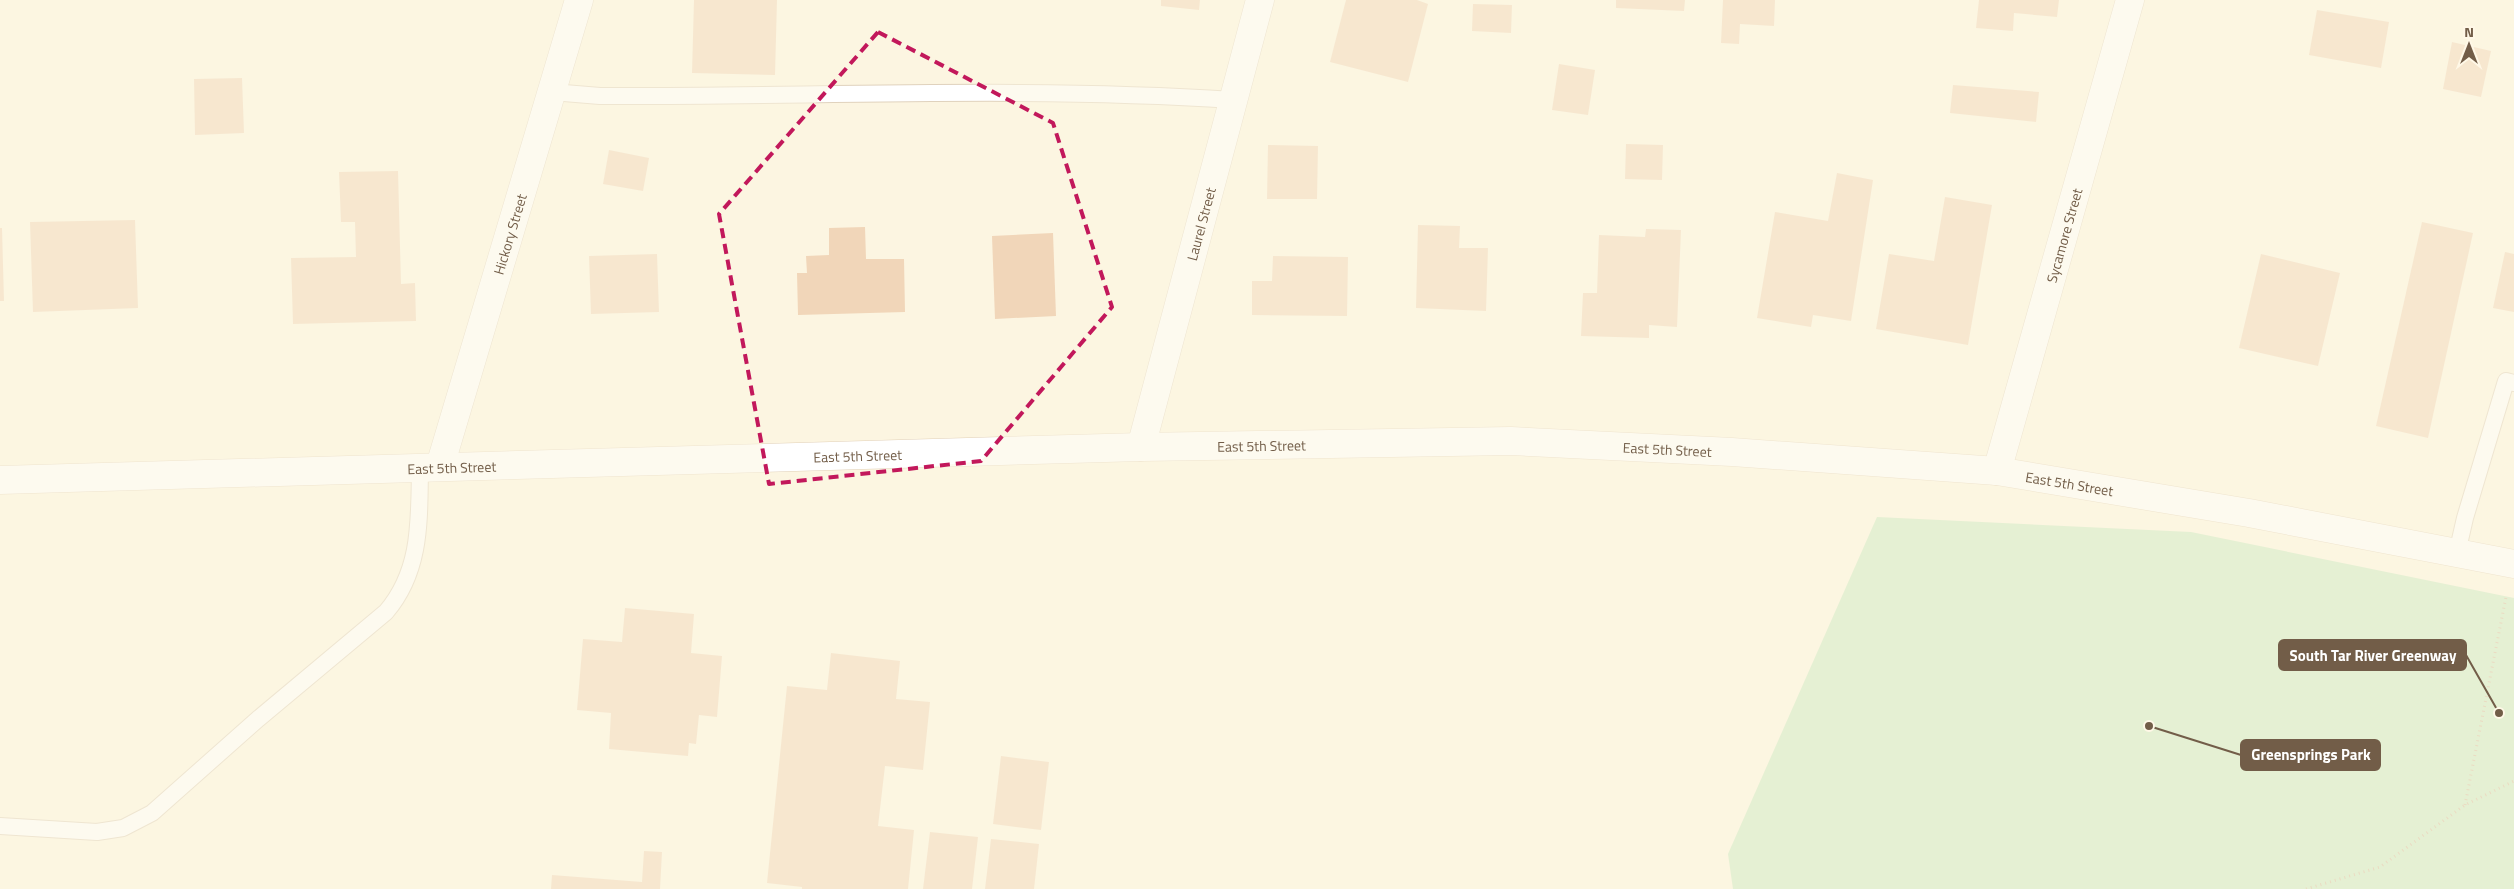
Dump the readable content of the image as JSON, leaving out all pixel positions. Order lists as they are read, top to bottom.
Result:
{
  "streets": {
    "main road": [
      "Laurel Street",
      "Hickory Street",
      "Sycamore Street",
      "East 5th Street"
    ]
  },
  "crossings": [
    ["Laurel Street", "East 5th Street"],
    ["Hickory Street", "East 5th Street"],
    ["Sycamore Street", "East 5th Street"]
  ],
  "places": ["South Tar River Greenway", "Greensprings Park"],
  "north": "top"
}
